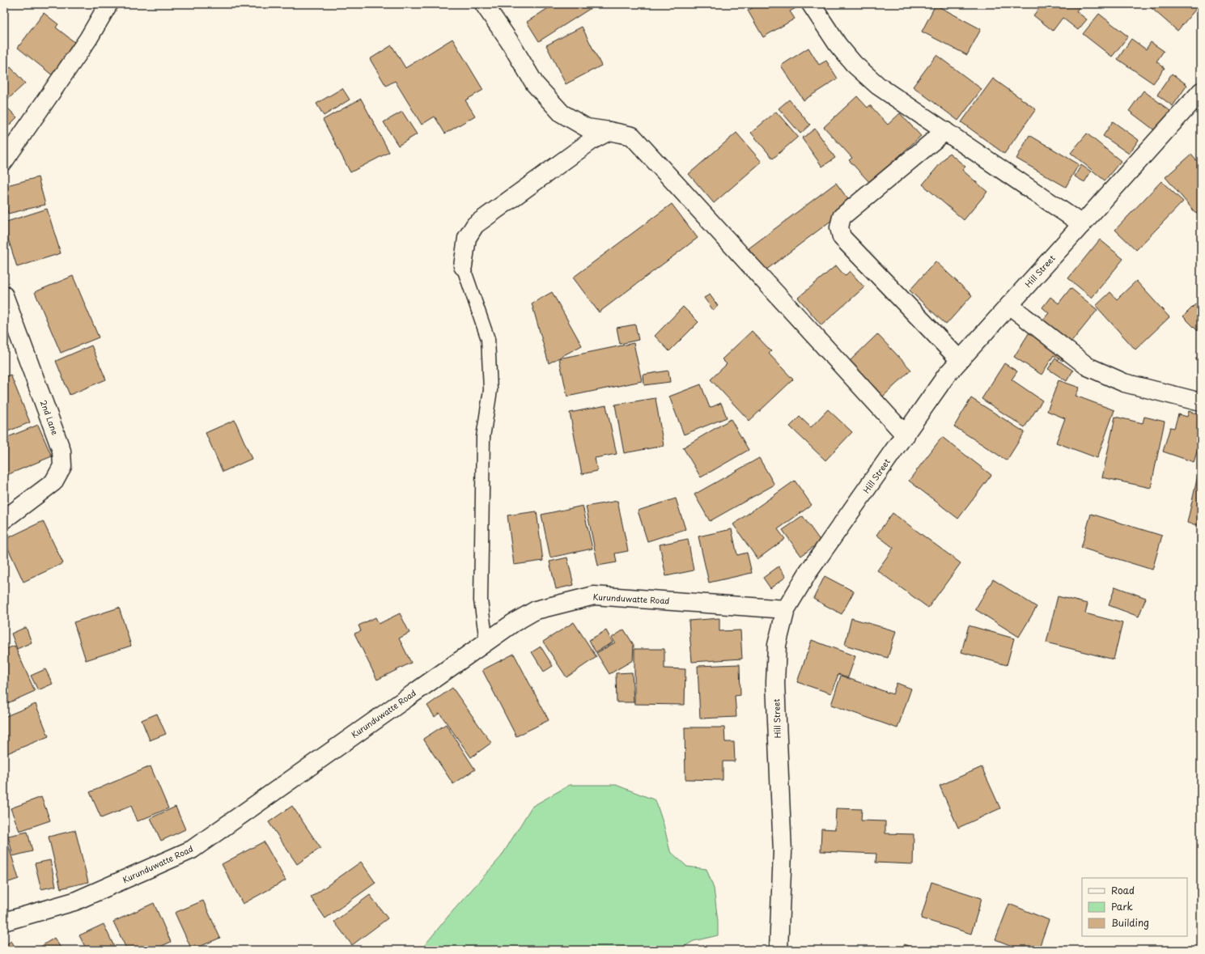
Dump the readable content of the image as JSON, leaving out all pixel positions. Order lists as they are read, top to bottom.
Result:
{
  "streets": {
    "street": ["Hill Street", "2nd Lane", "Kurunduwatte Road"]
  },
  "crossings": [
    ["Hill Street", "Kurunduwatte Road"]
  ],
  "legend": ["Road", "Park", "Building"]
}
